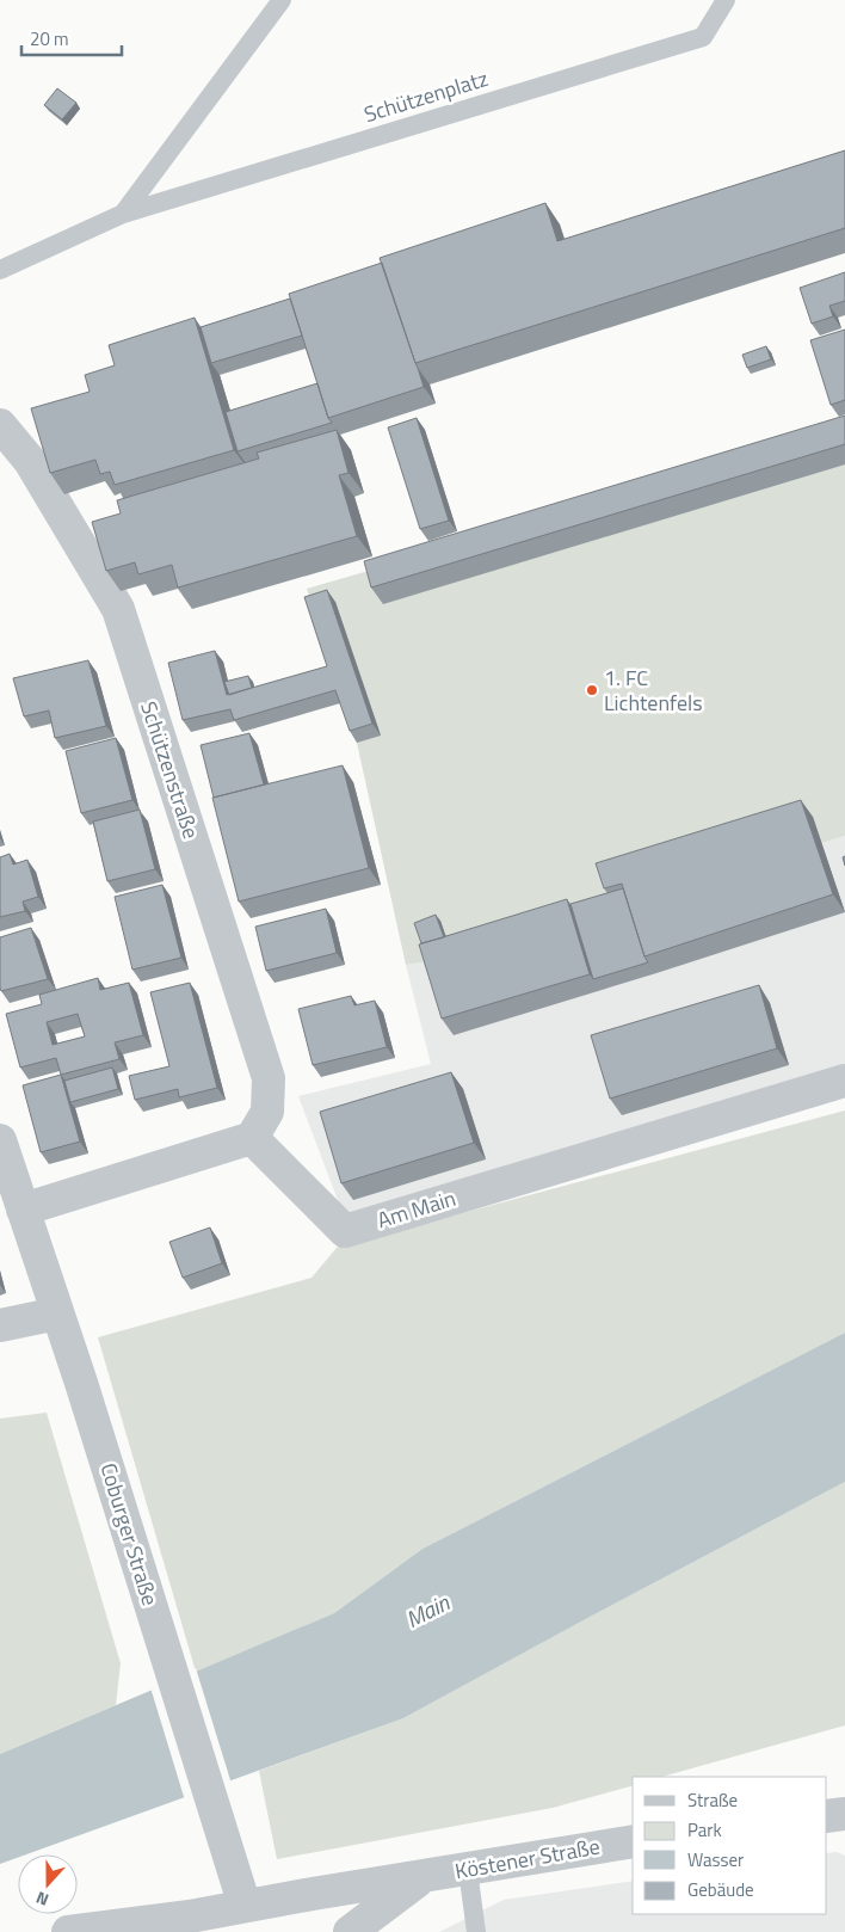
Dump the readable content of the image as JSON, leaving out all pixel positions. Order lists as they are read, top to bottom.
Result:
{
  "streets": {
    "street": [
      "Schützenstraße",
      "Am Main",
      "Coburger Straße",
      "Köstener Straße"
    ],
    "lane": ["Schützenplatz"]
  },
  "crossings": [
    ["Schützenstraße", "Am Main"],
    ["Coburger Straße", "Köstener Straße"]
  ],
  "water": ["Main"],
  "places": ["1. FC Lichtenfels"],
  "legend": [
    "Straße",
    "Park",
    "Wasser",
    "Gebäude"
  ],
  "scale_bar": "20 m",
  "north": "bottom"
}
